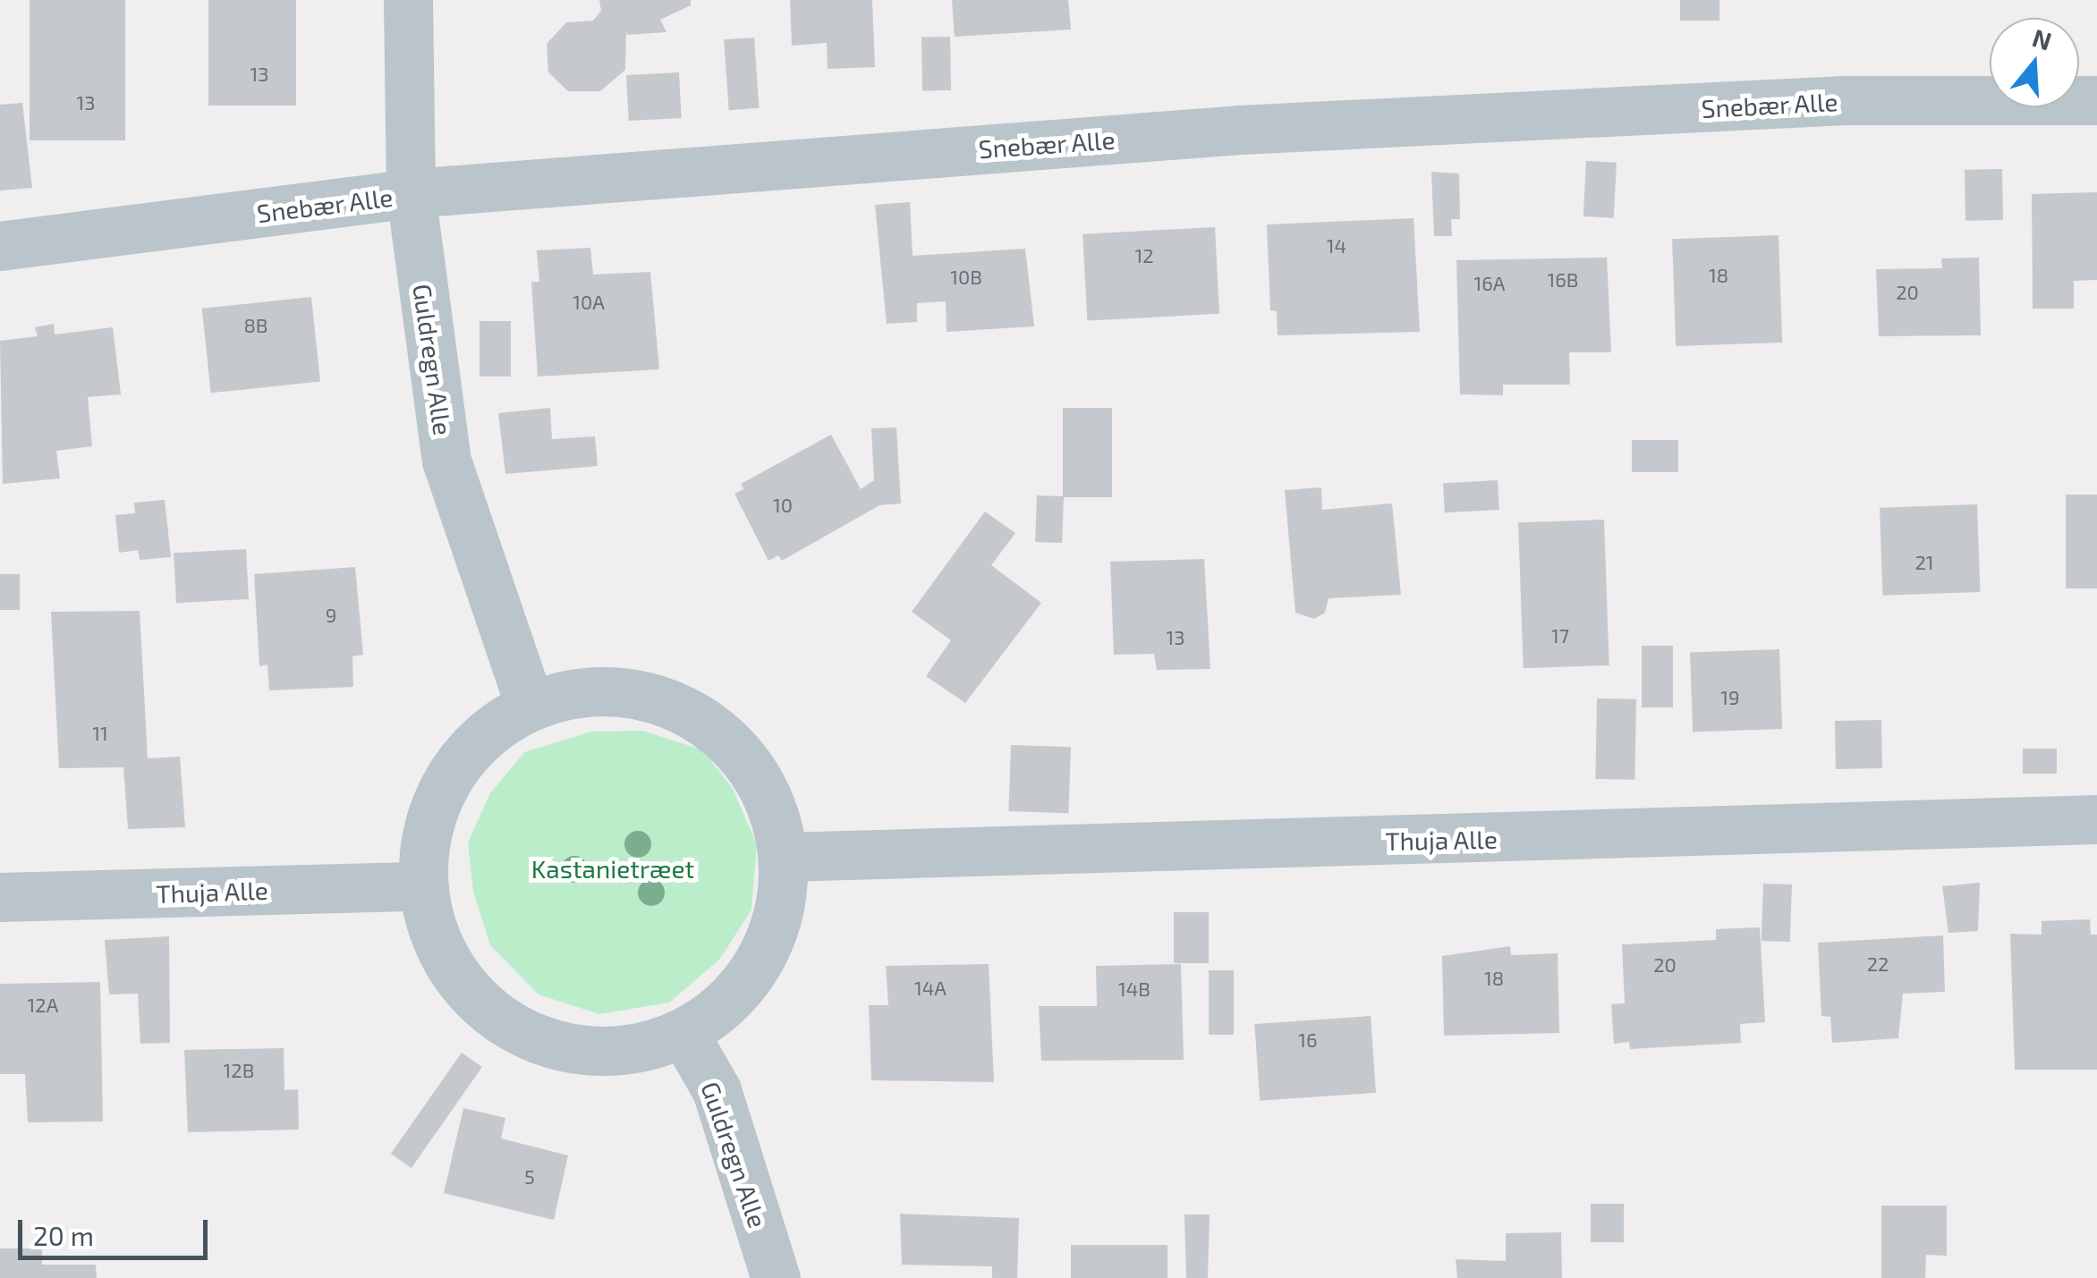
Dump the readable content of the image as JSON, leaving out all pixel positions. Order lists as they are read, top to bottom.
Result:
{
  "streets": {
    "street": ["Snebær Alle", "Guldregn Alle", "Thuja Alle"]
  },
  "crossings": [
    ["Snebær Alle", "Guldregn Alle"]
  ],
  "parks": ["Kastanietræet"],
  "house_numbers": [
    "13",
    "13",
    "14",
    "12",
    "18",
    "10B",
    "16B",
    "16A",
    "20",
    "10A",
    "8B",
    "10",
    "21",
    "9",
    "17",
    "13",
    "19",
    "11",
    "22",
    "20",
    "18",
    "14A",
    "14B",
    "12A",
    "16",
    "12B",
    "5"
  ],
  "scale_bar": "20 m",
  "north": "top"
}
